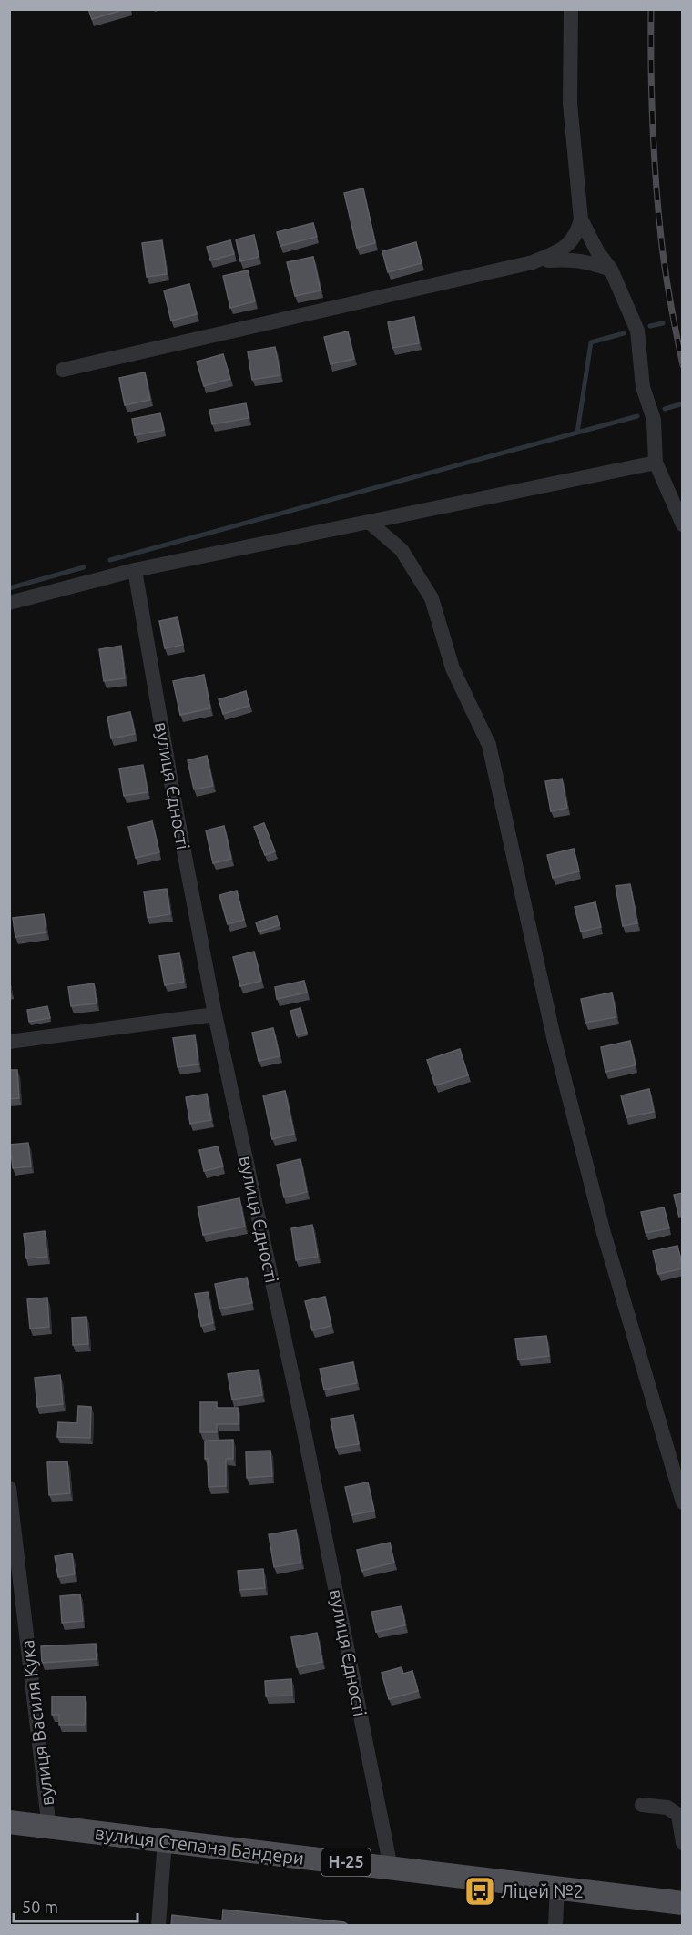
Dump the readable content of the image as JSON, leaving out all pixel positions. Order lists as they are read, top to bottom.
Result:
{
  "streets": {
    "main road": ["вулиця Степана Бандери", "Н-25"],
    "street": ["вулиця Єдності", "вулиця Василя Кука"]
  },
  "crossings": [
    ["вулиця Єдності", "вулиця Степана Бандери"],
    ["вулиця Василя Кука", "вулиця Степана Бандери"]
  ],
  "places": {
    "bus stop": ["Ліцей №2"]
  },
  "scale_bar": "50 m"
}
